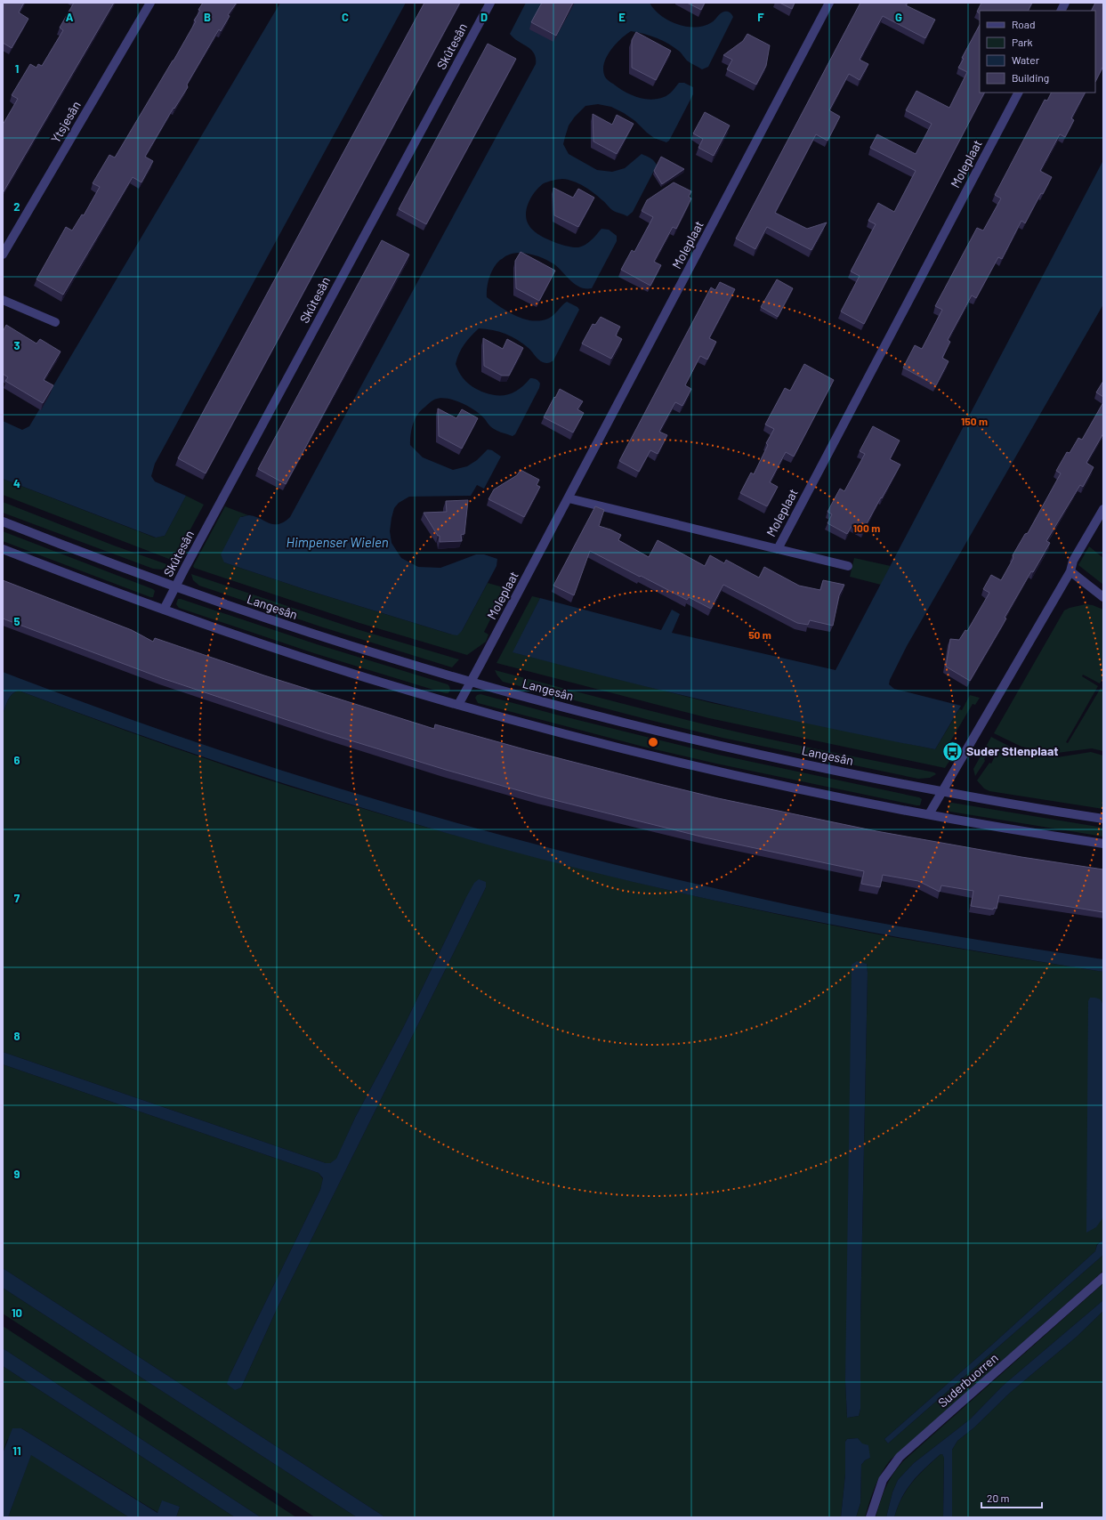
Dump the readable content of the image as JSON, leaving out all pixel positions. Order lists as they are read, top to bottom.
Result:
{
  "streets": {
    "street": [
      "Skûtesân",
      "Ytsjesân",
      "Moleplaat",
      "Langesân",
      "Suderbuorren"
    ]
  },
  "crossings": [
    ["Skûtesân", "Langesân"],
    ["Moleplaat", "Langesân"]
  ],
  "water": ["Himpenser Wielen"],
  "places": {
    "bus stop": ["Suder Stienplaat"]
  },
  "legend": [
    "Road",
    "Park",
    "Water",
    "Building"
  ],
  "scale_bar": "20 m",
  "grid": {
    "columns": [
      "A",
      "B",
      "C",
      "D",
      "E",
      "F",
      "G"
    ],
    "rows": [
      "1",
      "2",
      "3",
      "4",
      "5",
      "6",
      "7",
      "8",
      "9",
      "10",
      "11"
    ]
  },
  "rings": ["150 m", "100 m", "50 m"]
}
